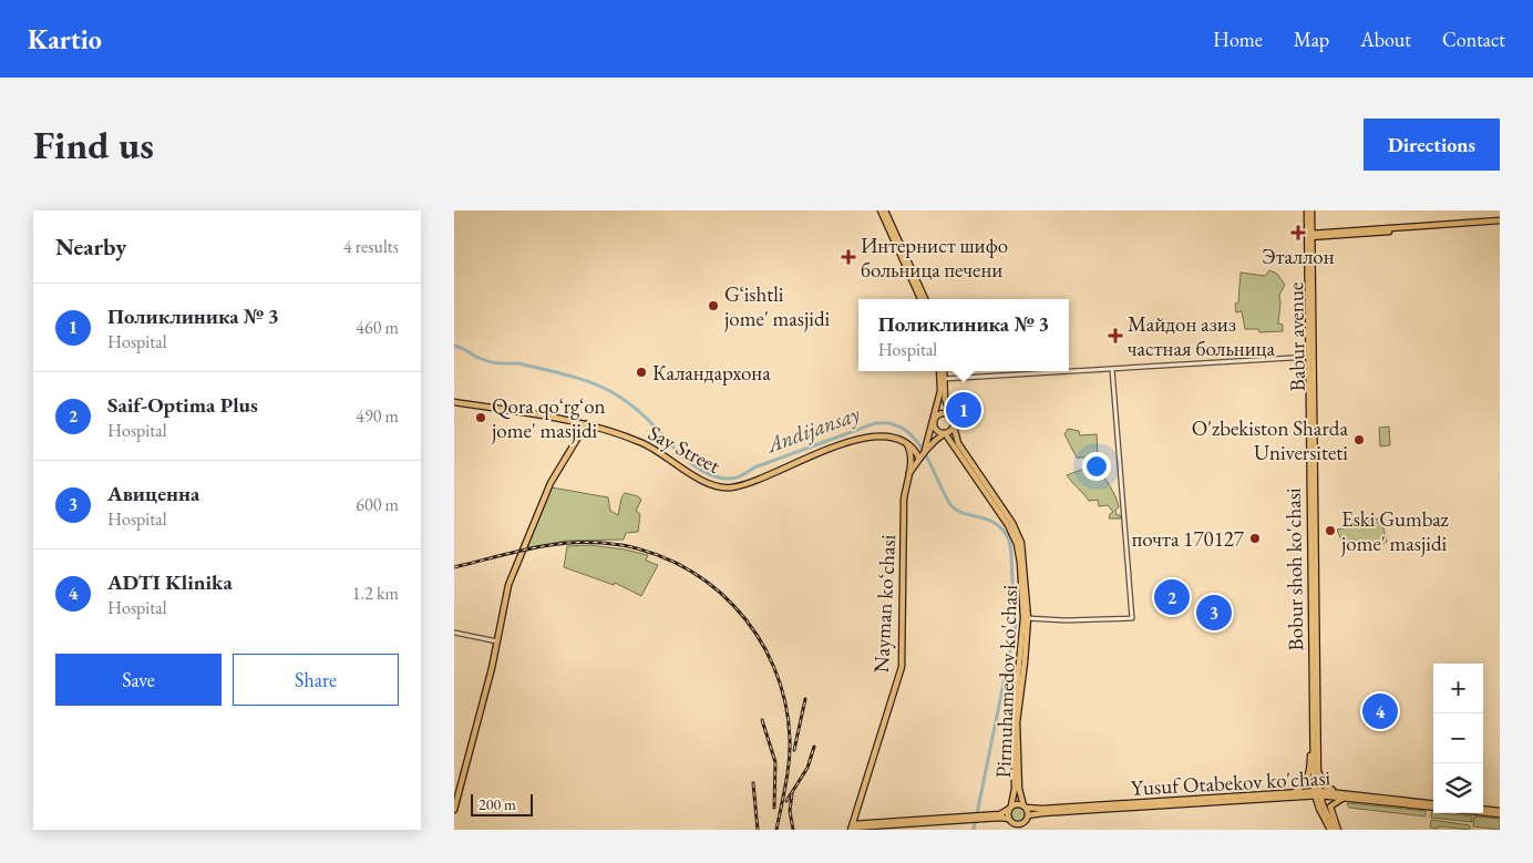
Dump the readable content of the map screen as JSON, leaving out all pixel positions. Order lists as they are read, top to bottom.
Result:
{
  "streets": {
    "main road": [
      "Say Street",
      "Bobur shoh ko'chasi",
      "Nayman koʻchasi",
      "Pirmuhamedov ko'chasi",
      "Yusuf Otabekov ko'chasi"
    ]
  },
  "crossings": [
    ["Bobur shoh ko'chasi", "Yusuf Otabekov ko'chasi"],
    ["Pirmuhamedov ko'chasi", "Yusuf Otabekov ko'chasi"]
  ],
  "water": ["Andijansay"],
  "places": {
    "health": ["Эталлон", "Интернист шифо больница печени", "Майдон азиз частная больница"],
    "other": [
      "Gʻishtli jome' masjidi",
      "Каландархона",
      "Qora qoʻrgʻon jome' masjidi",
      "O'zbekiston Sharda Universiteti",
      "Eski Gumbaz jome' masjidi",
      "почта 170127"
    ]
  },
  "scale_bar": "200 m",
  "page": {
    "header": "Kartio",
    "nav": [
      "Home",
      "Map",
      "About",
      "Contact"
    ],
    "buttons": [
      "Directions",
      ["Save", "Share"]
    ],
    "title": "Find us",
    "heading": ["Nearby", "4 results"],
    "list": [
      {
        "mark": "1",
        "name": "Поликлиника № 3",
        "note": "Hospital",
        "value": "460 m"
      },
      {
        "mark": "2",
        "name": "Saif-Optima Plus",
        "note": "Hospital",
        "value": "490 m"
      },
      {
        "mark": "3",
        "name": "Авиценна",
        "note": "Hospital",
        "value": "600 m"
      },
      {
        "mark": "4",
        "name": "ADTI Klinika",
        "note": "Hospital",
        "value": "1.2 km"
      }
    ],
    "popup": ["Поликлиника № 3", "Hospital"],
    "pins": [
      "1",
      "2",
      "3",
      "4"
    ],
    "map_buttons": ["+", "−"],
    "scale": "200 m"
  }
}
